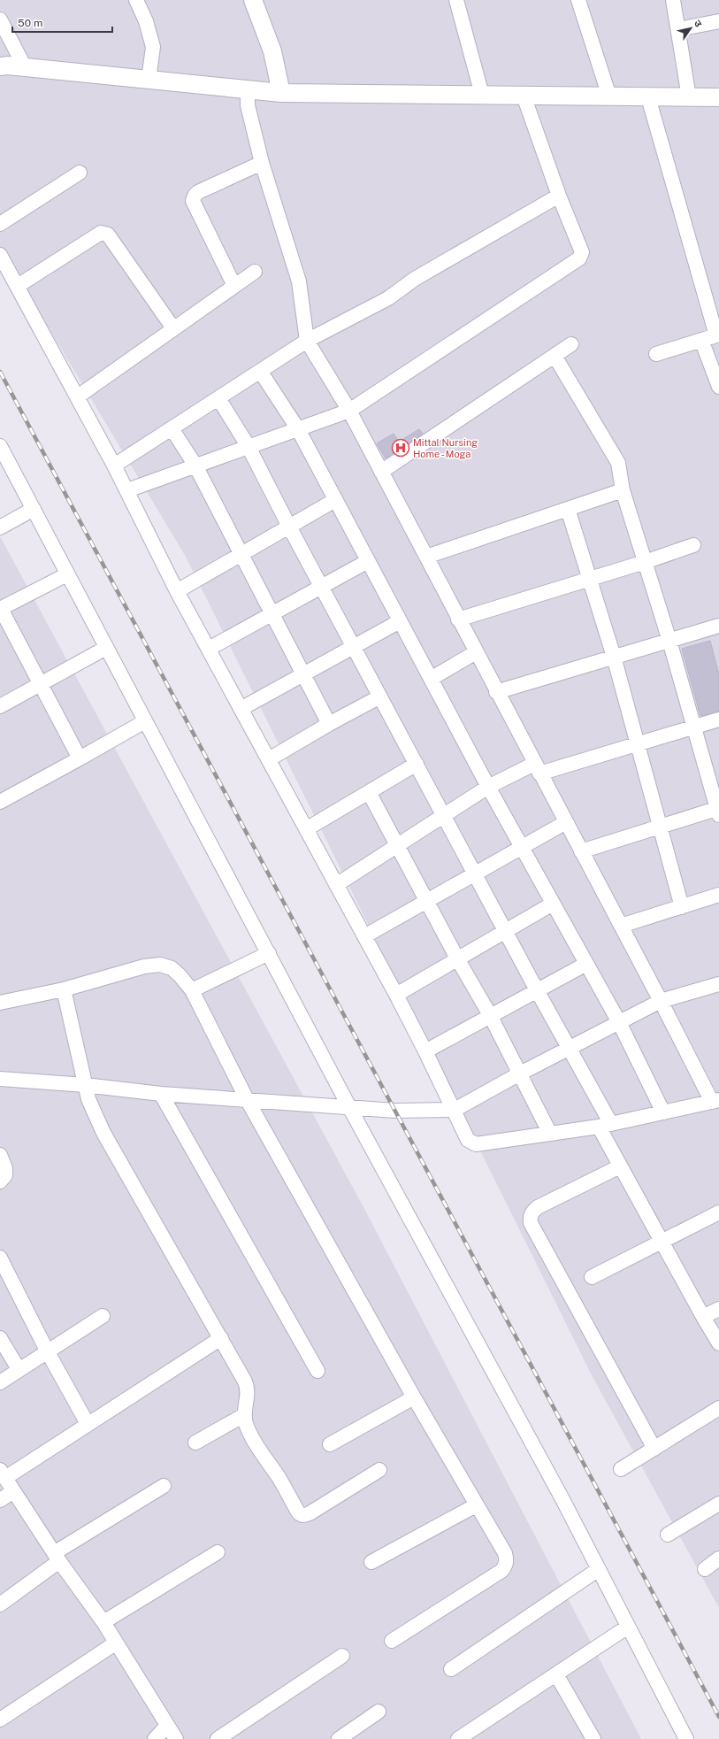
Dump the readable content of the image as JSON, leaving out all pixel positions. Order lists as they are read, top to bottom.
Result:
{
  "places": {
    "hospital": ["Mittal Nursing Home - Moga"]
  },
  "scale_bar": "50 m",
  "north": "top right"
}
